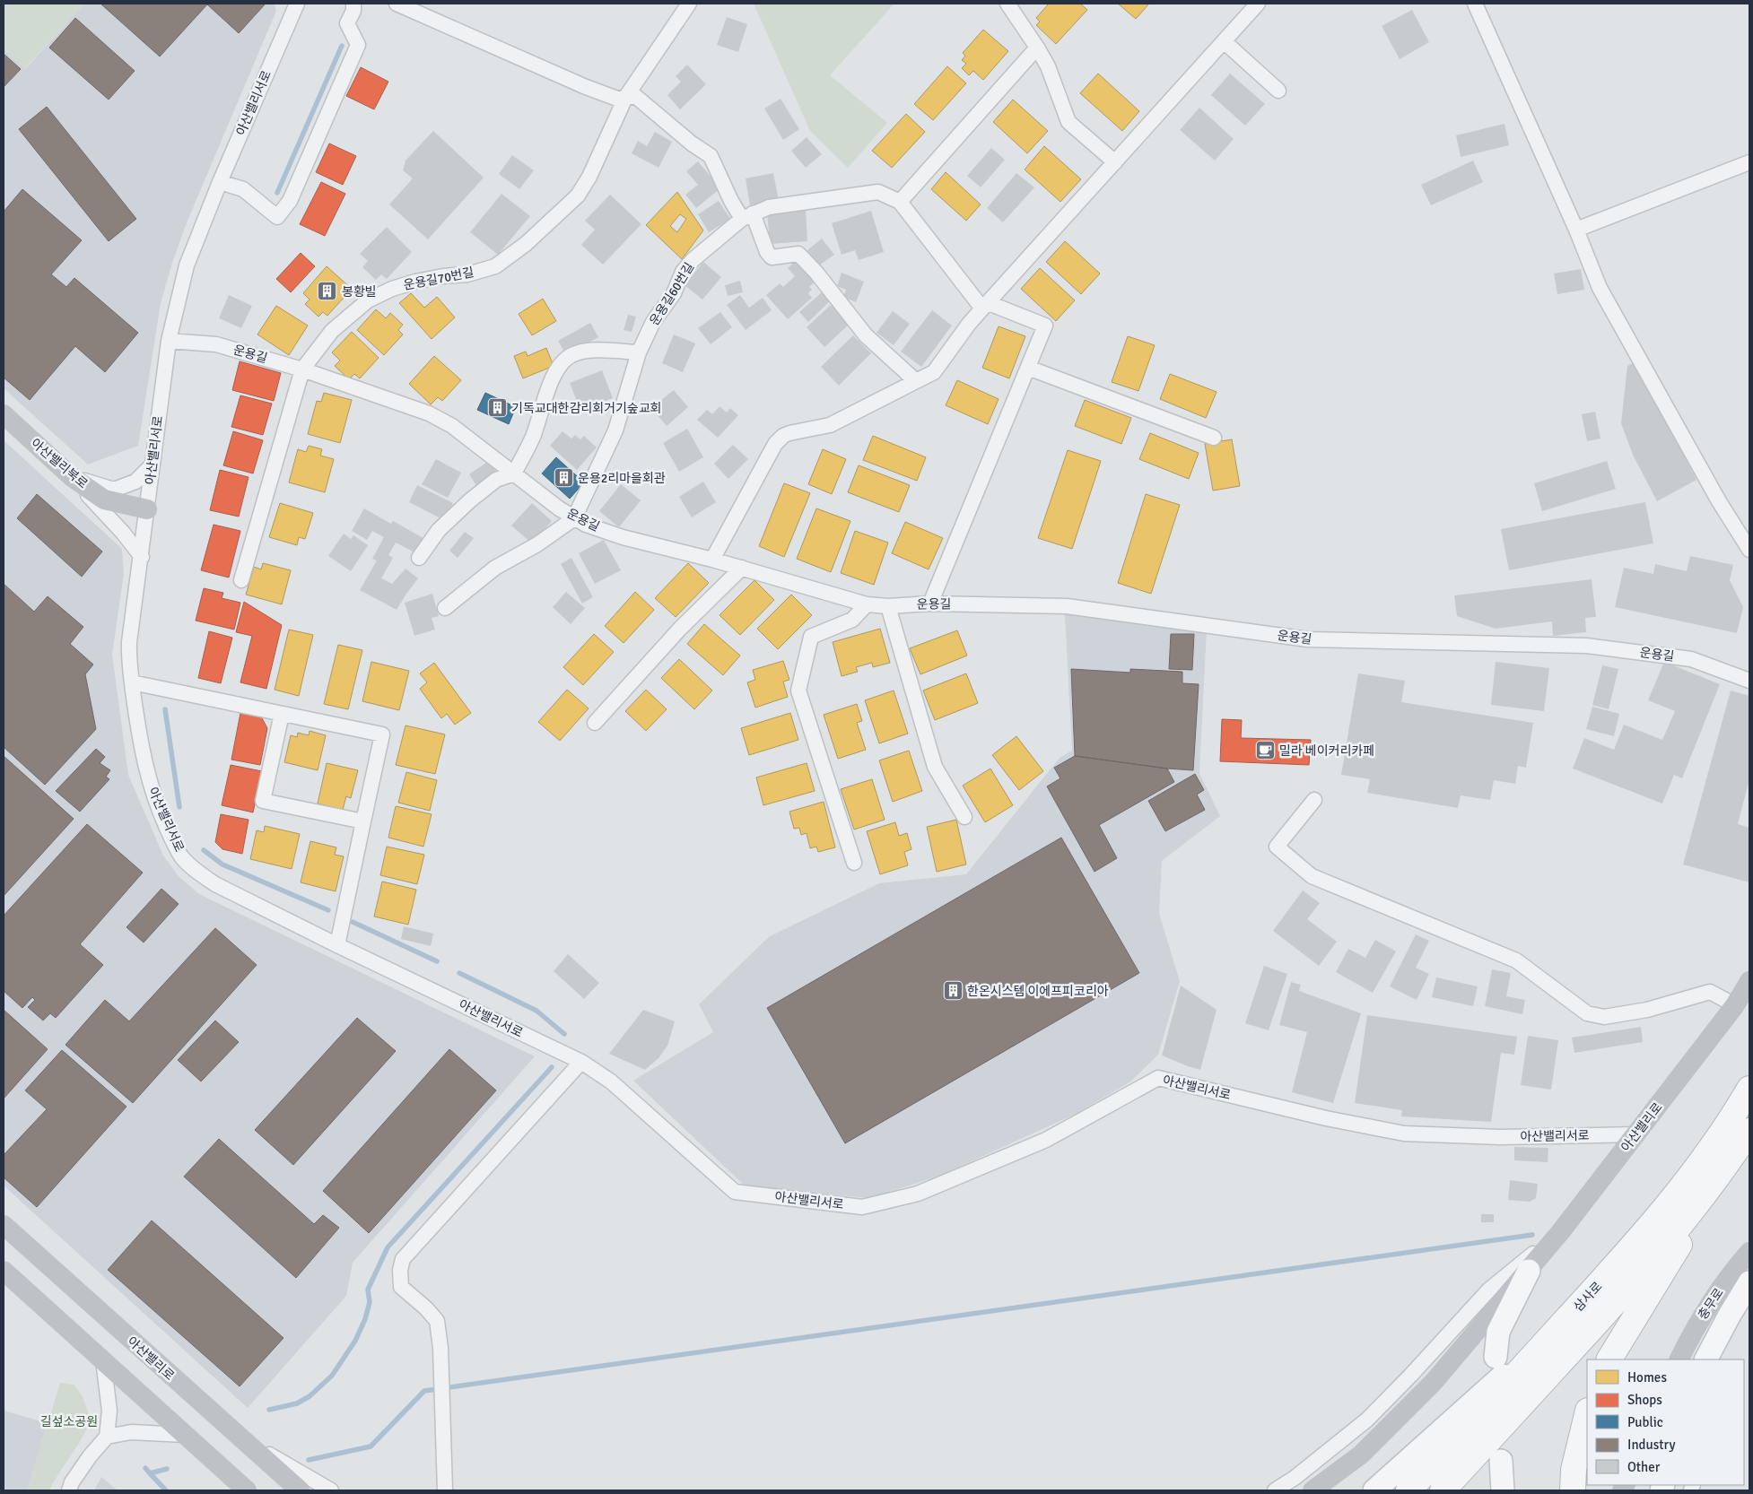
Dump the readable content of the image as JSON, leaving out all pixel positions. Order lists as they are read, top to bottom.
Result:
{
  "streets": {
    "highway": ["삼사로"],
    "street": [
      "아산밸리서로",
      "운용길70번길",
      "운용길60번길",
      "운용길",
      "아산밸리북로",
      "아산밸리로",
      "충무로"
    ]
  },
  "crossings": [
    ["아산밸리서로", "운용길"],
    ["아산밸리서로", "아산밸리북로"],
    ["아산밸리서로", "아산밸리로"],
    ["운용길70번길", "운용길"],
    ["운용길60번길", "운용길"]
  ],
  "parks": ["길섶소공원"],
  "places": {
    "building": [
      "봉황빌",
      "기독교대한감리회거기숲교회",
      "운용2리마을회관",
      "한온시스템 이에프피코리아"
    ],
    "cafe": ["밀라 베이커리카페"]
  },
  "legend": [
    "Homes",
    "Shops",
    "Public",
    "Industry",
    "Other"
  ]
}
